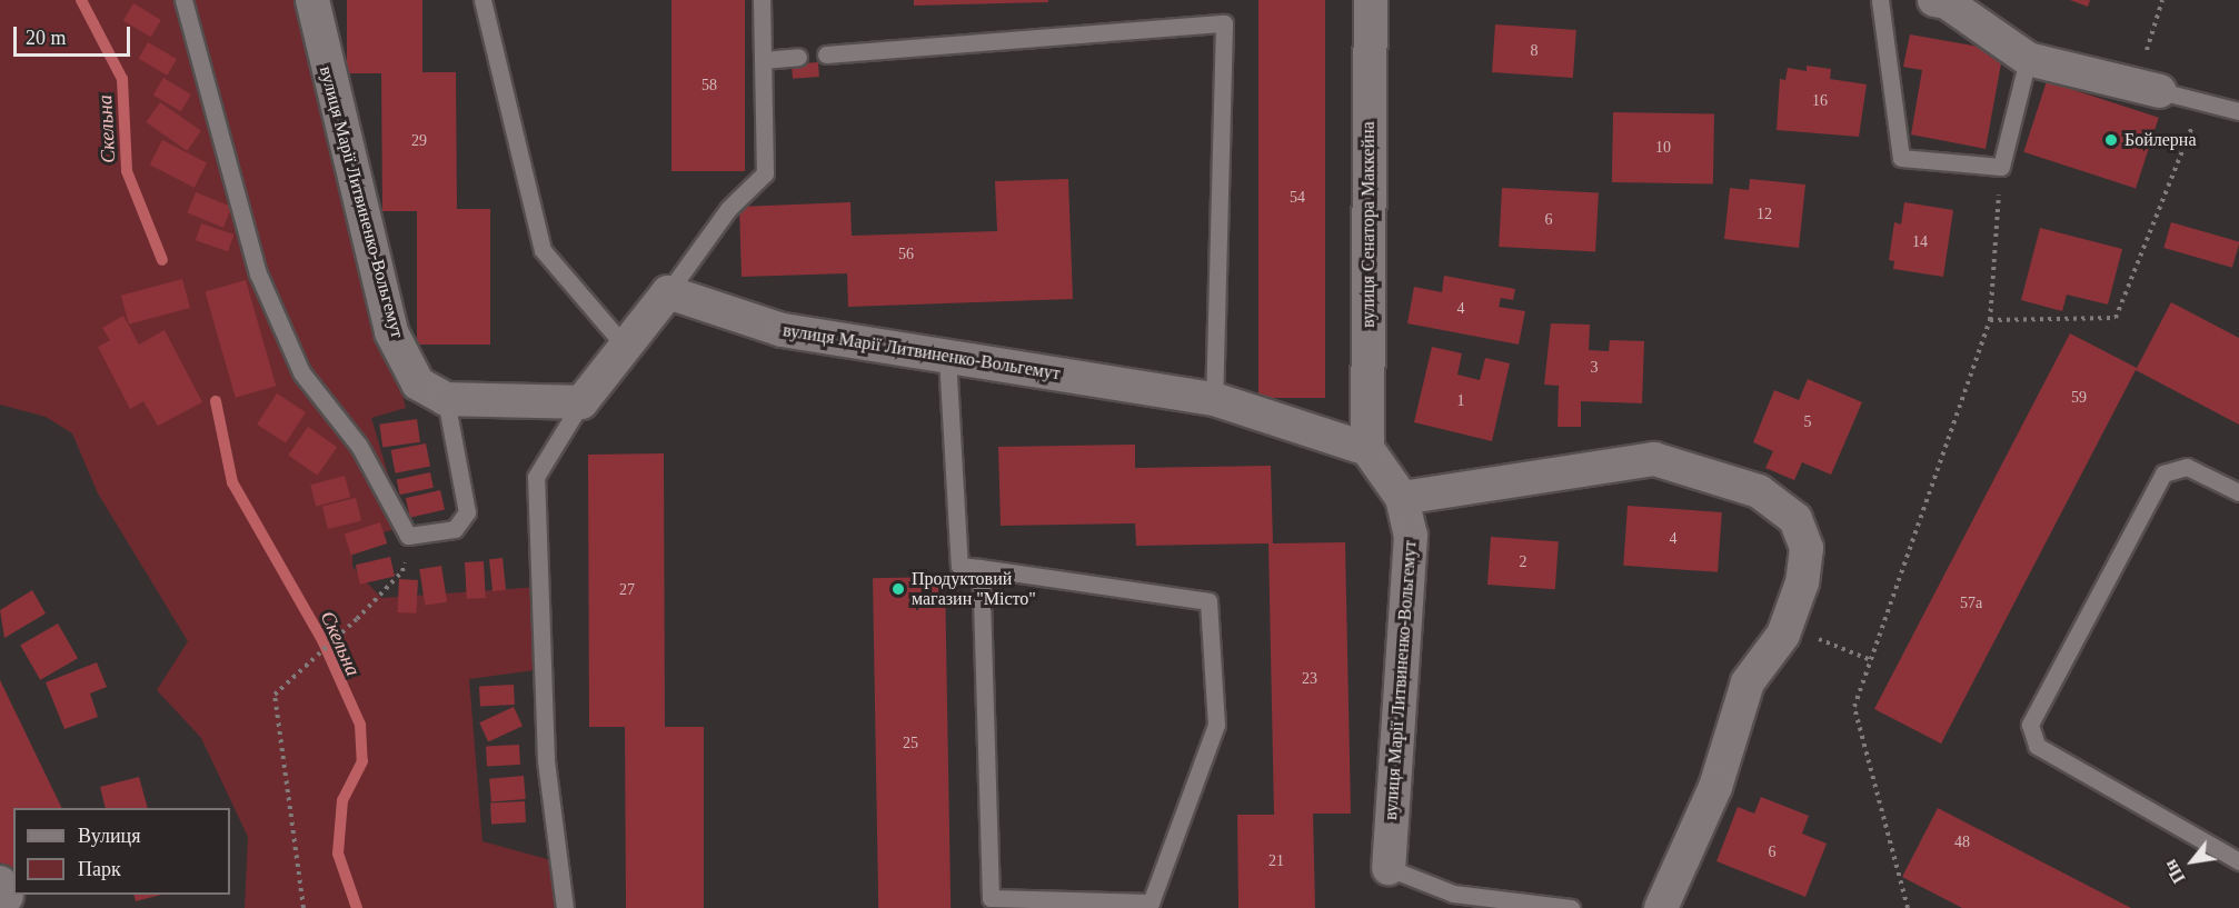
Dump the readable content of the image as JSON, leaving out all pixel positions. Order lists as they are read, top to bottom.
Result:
{
  "streets": {
    "street": ["вулиця Марії Литвиненко-Вольгемут", "вулиця Сенатора Маккейна"]
  },
  "crossings": [
    ["вулиця Марії Литвиненко-Вольгемут", "вулиця Сенатора Маккейна"]
  ],
  "water": ["Скельна"],
  "places": ["Бойлерна", "Продуктовий магазин \"Місто\""],
  "house_numbers": [
    "8",
    "58",
    "16",
    "29",
    "10",
    "54",
    "12",
    "6",
    "14",
    "56",
    "4",
    "3",
    "59",
    "1",
    "5",
    "4",
    "2",
    "27",
    "57а",
    "23",
    "25",
    "48",
    "6",
    "21"
  ],
  "legend": ["Вулиця", "Парк"],
  "scale_bar": "20 m",
  "north": "bottom left"
}
